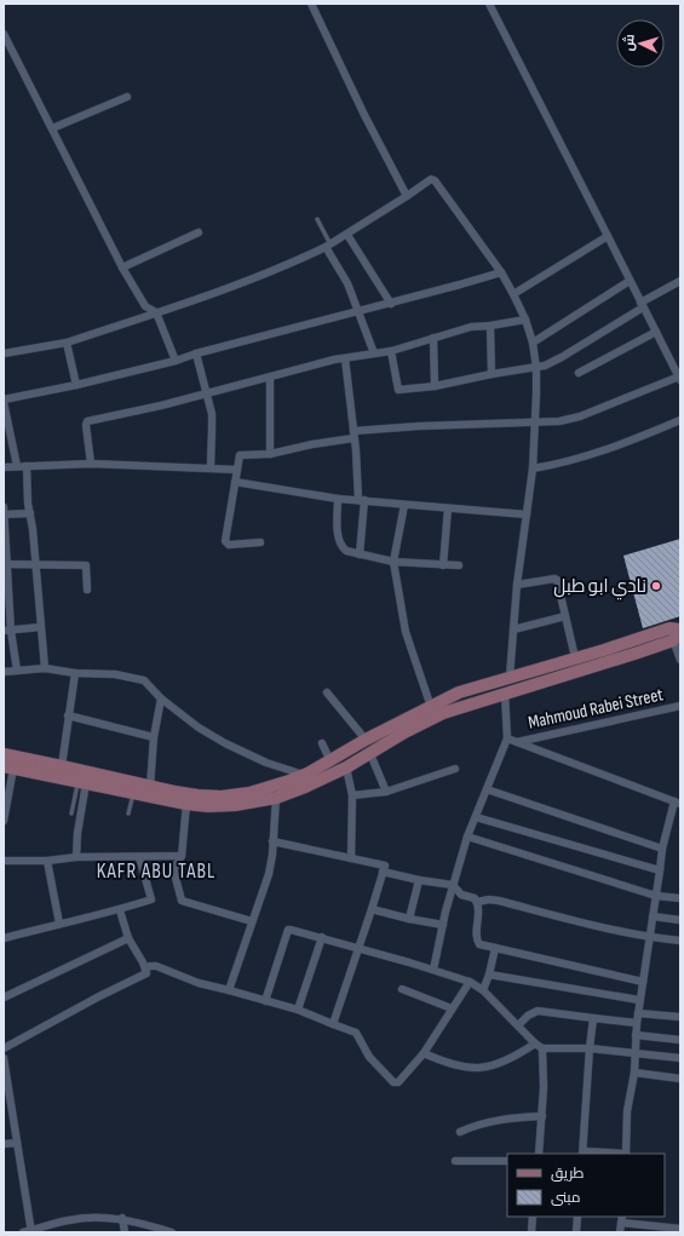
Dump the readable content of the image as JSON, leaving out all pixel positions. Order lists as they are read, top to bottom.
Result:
{
  "streets": {
    "street": ["Mahmoud Rabei Street"]
  },
  "districts": ["KAFR ABU TABL"],
  "places": ["نادي ابو طبل"],
  "legend": ["طريق", "مبنى"],
  "north": "left"
}
